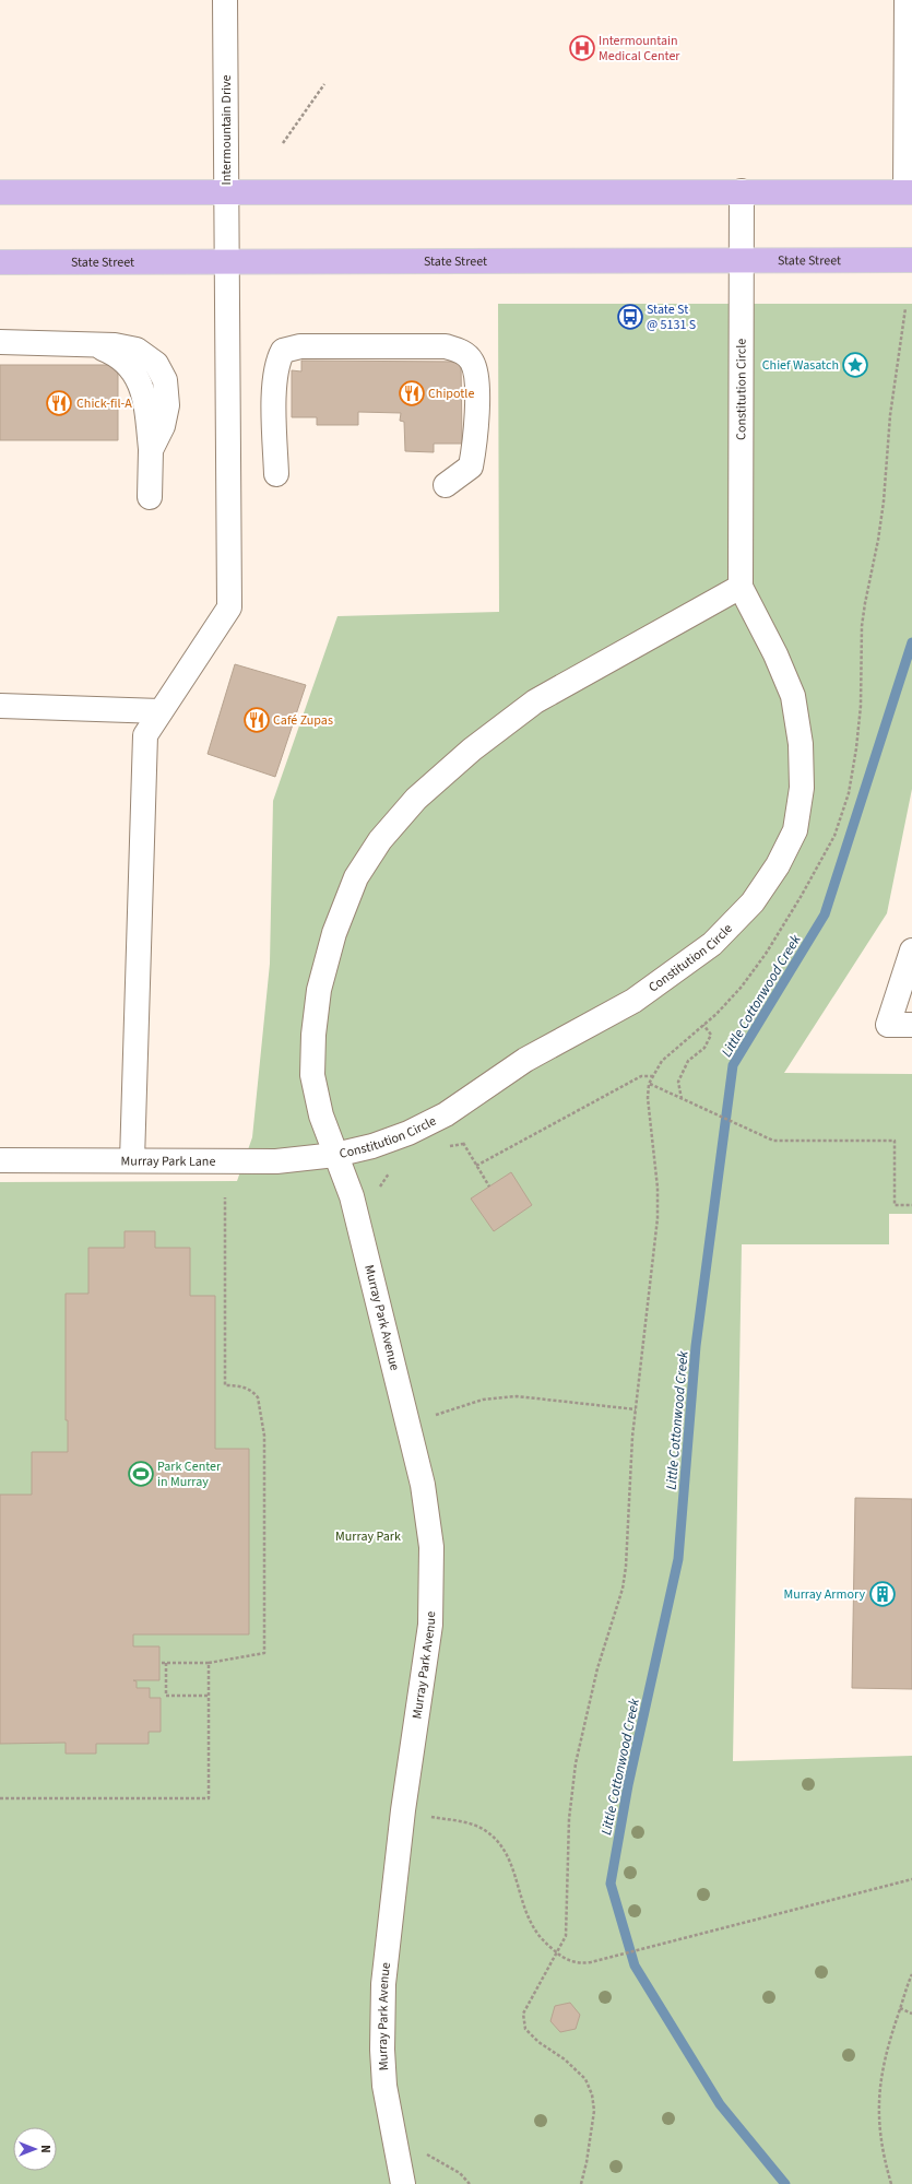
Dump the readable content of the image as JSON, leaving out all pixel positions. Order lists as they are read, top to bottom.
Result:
{
  "streets": {
    "main road": ["State Street"],
    "street": [
      "Intermountain Drive",
      "Constitution Circle",
      "Murray Park Lane",
      "Murray Park Avenue"
    ]
  },
  "crossings": [
    ["Intermountain Drive", "State Street"],
    ["Intermountain Drive", "Murray Park Lane"],
    ["State Street", "Constitution Circle"],
    ["Constitution Circle", "Murray Park Lane"],
    ["Constitution Circle", "Murray Park Avenue"],
    ["Murray Park Lane", "Murray Park Avenue"]
  ],
  "water": ["Little Cottonwood Creek"],
  "parks": ["Murray Park"],
  "places": {
    "hospital": ["Intermountain Medical Center"],
    "bus stop": ["State St @ 5131 S"],
    "place": ["Chief Wasatch"],
    "restaurant": ["Chipotle", "Chick-fil-A", "Café Zupas"],
    "sports": ["Park Center in Murray"],
    "building": ["Murray Armory"]
  },
  "north": "right"
}
